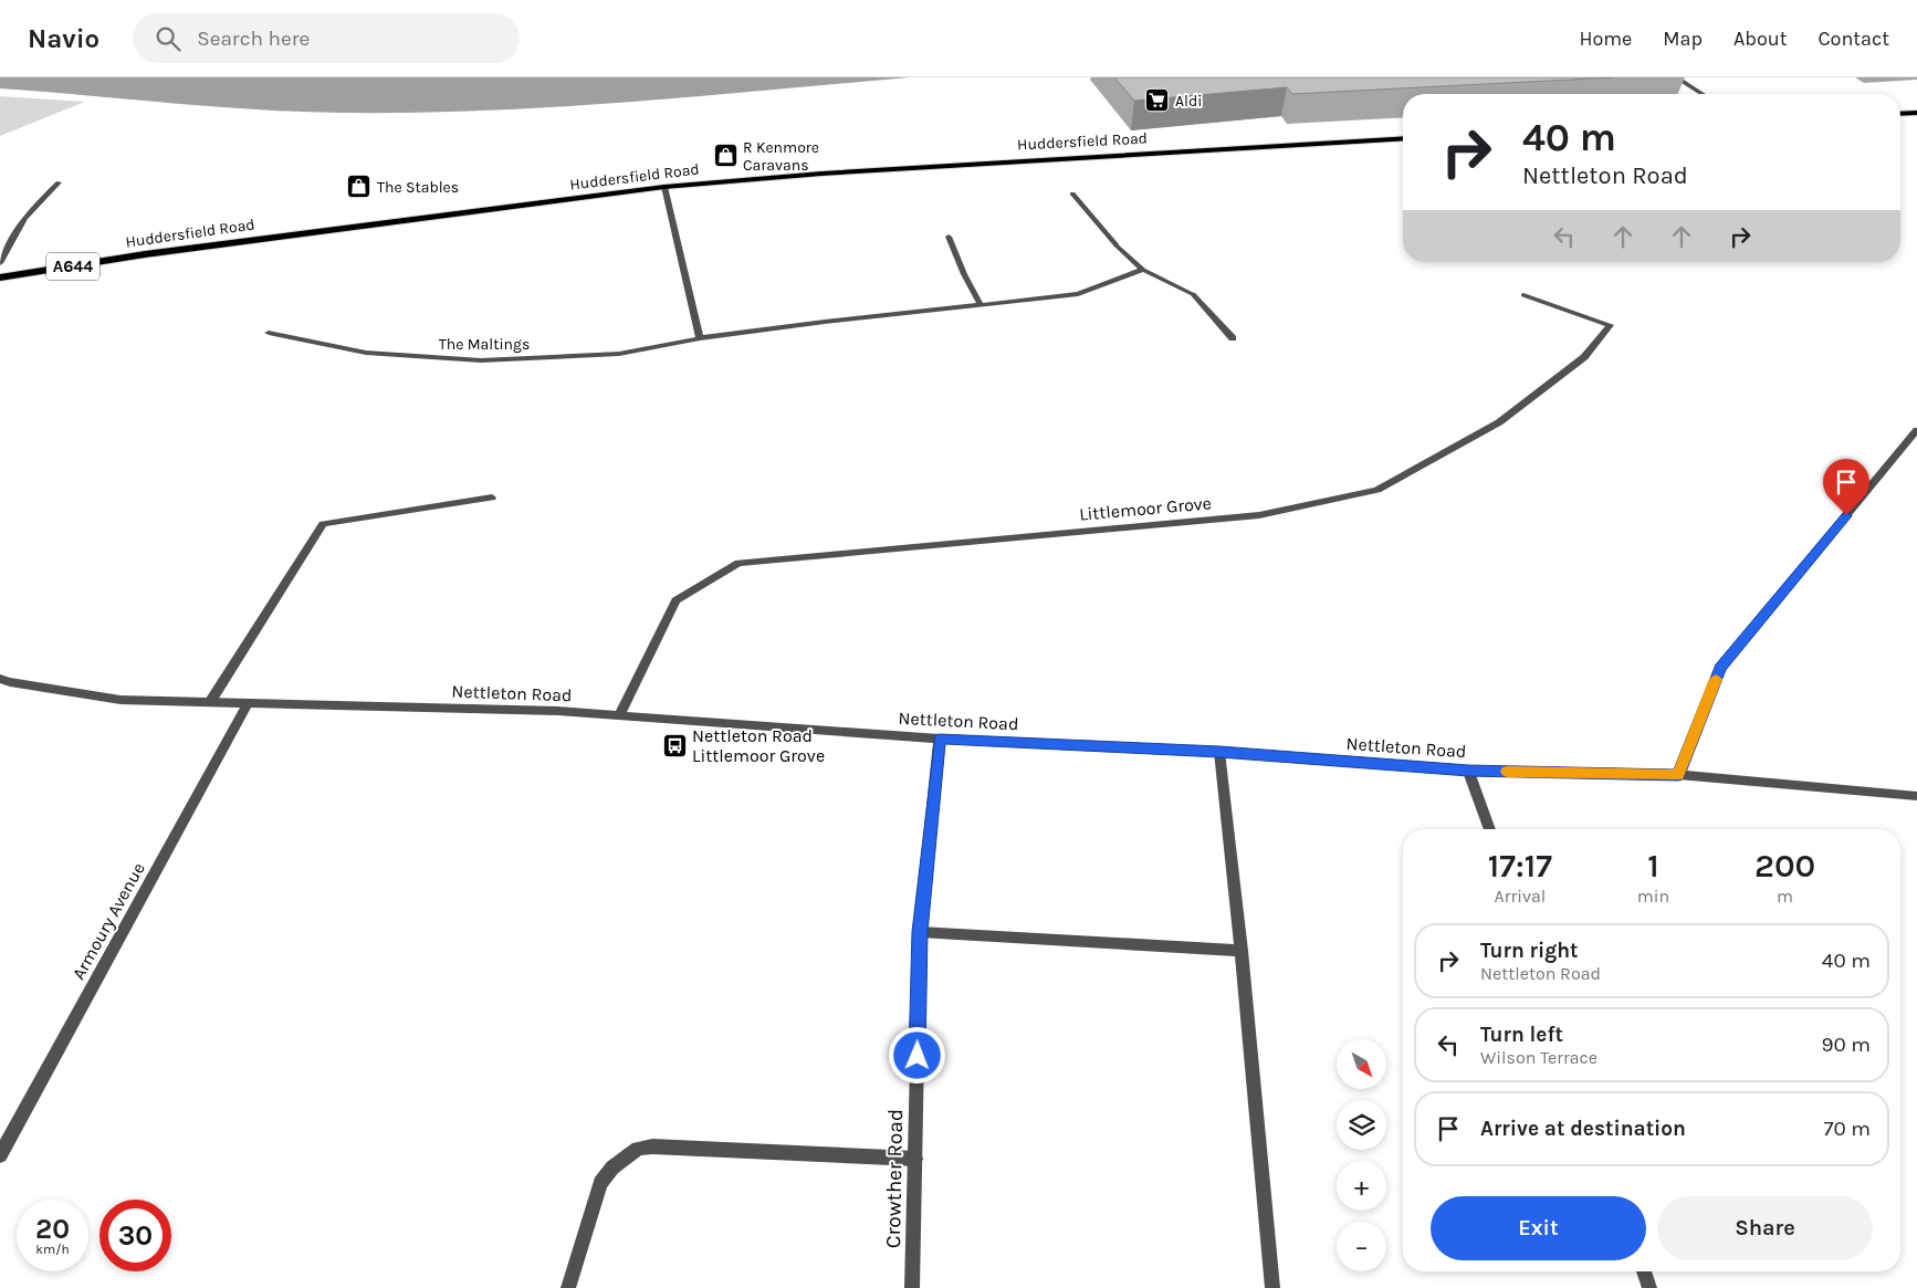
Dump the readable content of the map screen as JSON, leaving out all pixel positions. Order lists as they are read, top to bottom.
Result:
{
  "streets": {
    "highway": ["Huddersfield Road", "A644"],
    "street": [
      "The Maltings",
      "Littlemoor Grove",
      "Nettleton Road",
      "Armoury Avenue",
      "Crowther Road"
    ]
  },
  "crossings": [
    ["Littlemoor Grove", "Nettleton Road"],
    ["Nettleton Road", "Armoury Avenue"],
    ["Nettleton Road", "Crowther Road"]
  ],
  "places": {
    "supermarket": ["Aldi"],
    "shop": ["R Kenmore Caravans", "The Stables"],
    "bus stop": ["Nettleton Road Littlemoor Grove"]
  },
  "north": "bottom right",
  "page": {
    "header": "Navio",
    "search": "Search here",
    "nav": [
      "Home",
      "Map",
      "About",
      "Contact"
    ],
    "turn": ["40 m", "Nettleton Road"],
    "eta": [
      "17:17",
      "Arrival",
      "1",
      "min",
      "200",
      "m"
    ],
    "list": [
      {
        "name": "Turn right",
        "note": "Nettleton Road",
        "value": "40 m"
      },
      {
        "name": "Turn left",
        "note": "Wilson Terrace",
        "value": "90 m"
      },
      {
        "name": "Arrive at destination",
        "value": "70 m"
      }
    ],
    "map_buttons": ["+", "−"],
    "buttons": ["Exit", "Share"],
    "speed": "20 km/h",
    "limit": "30"
  }
}
